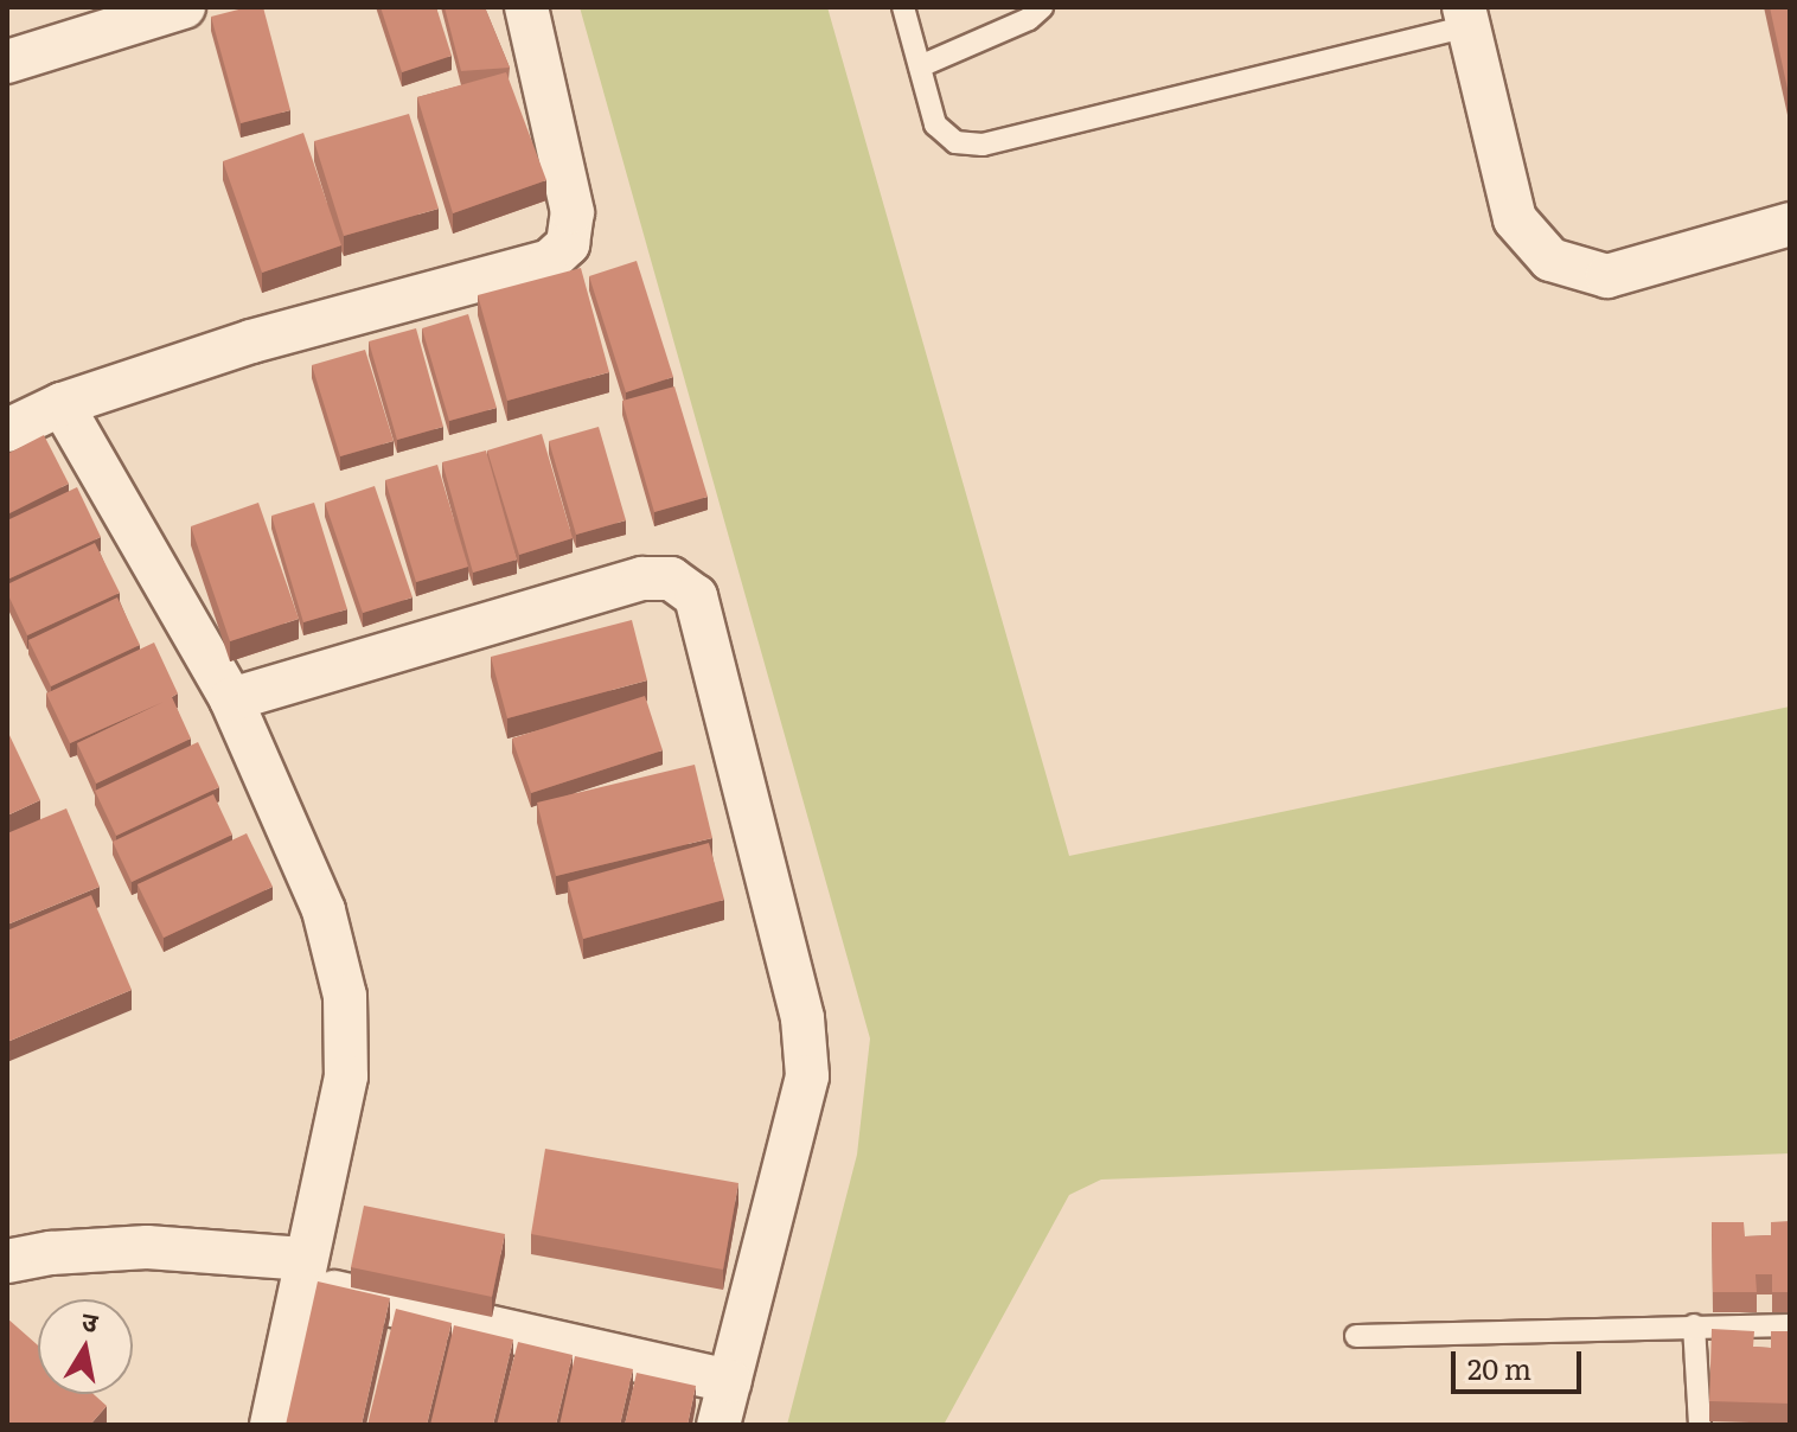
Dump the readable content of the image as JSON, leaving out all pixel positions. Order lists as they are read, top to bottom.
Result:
{
  "scale_bar": "20 m",
  "north": "top"
}
